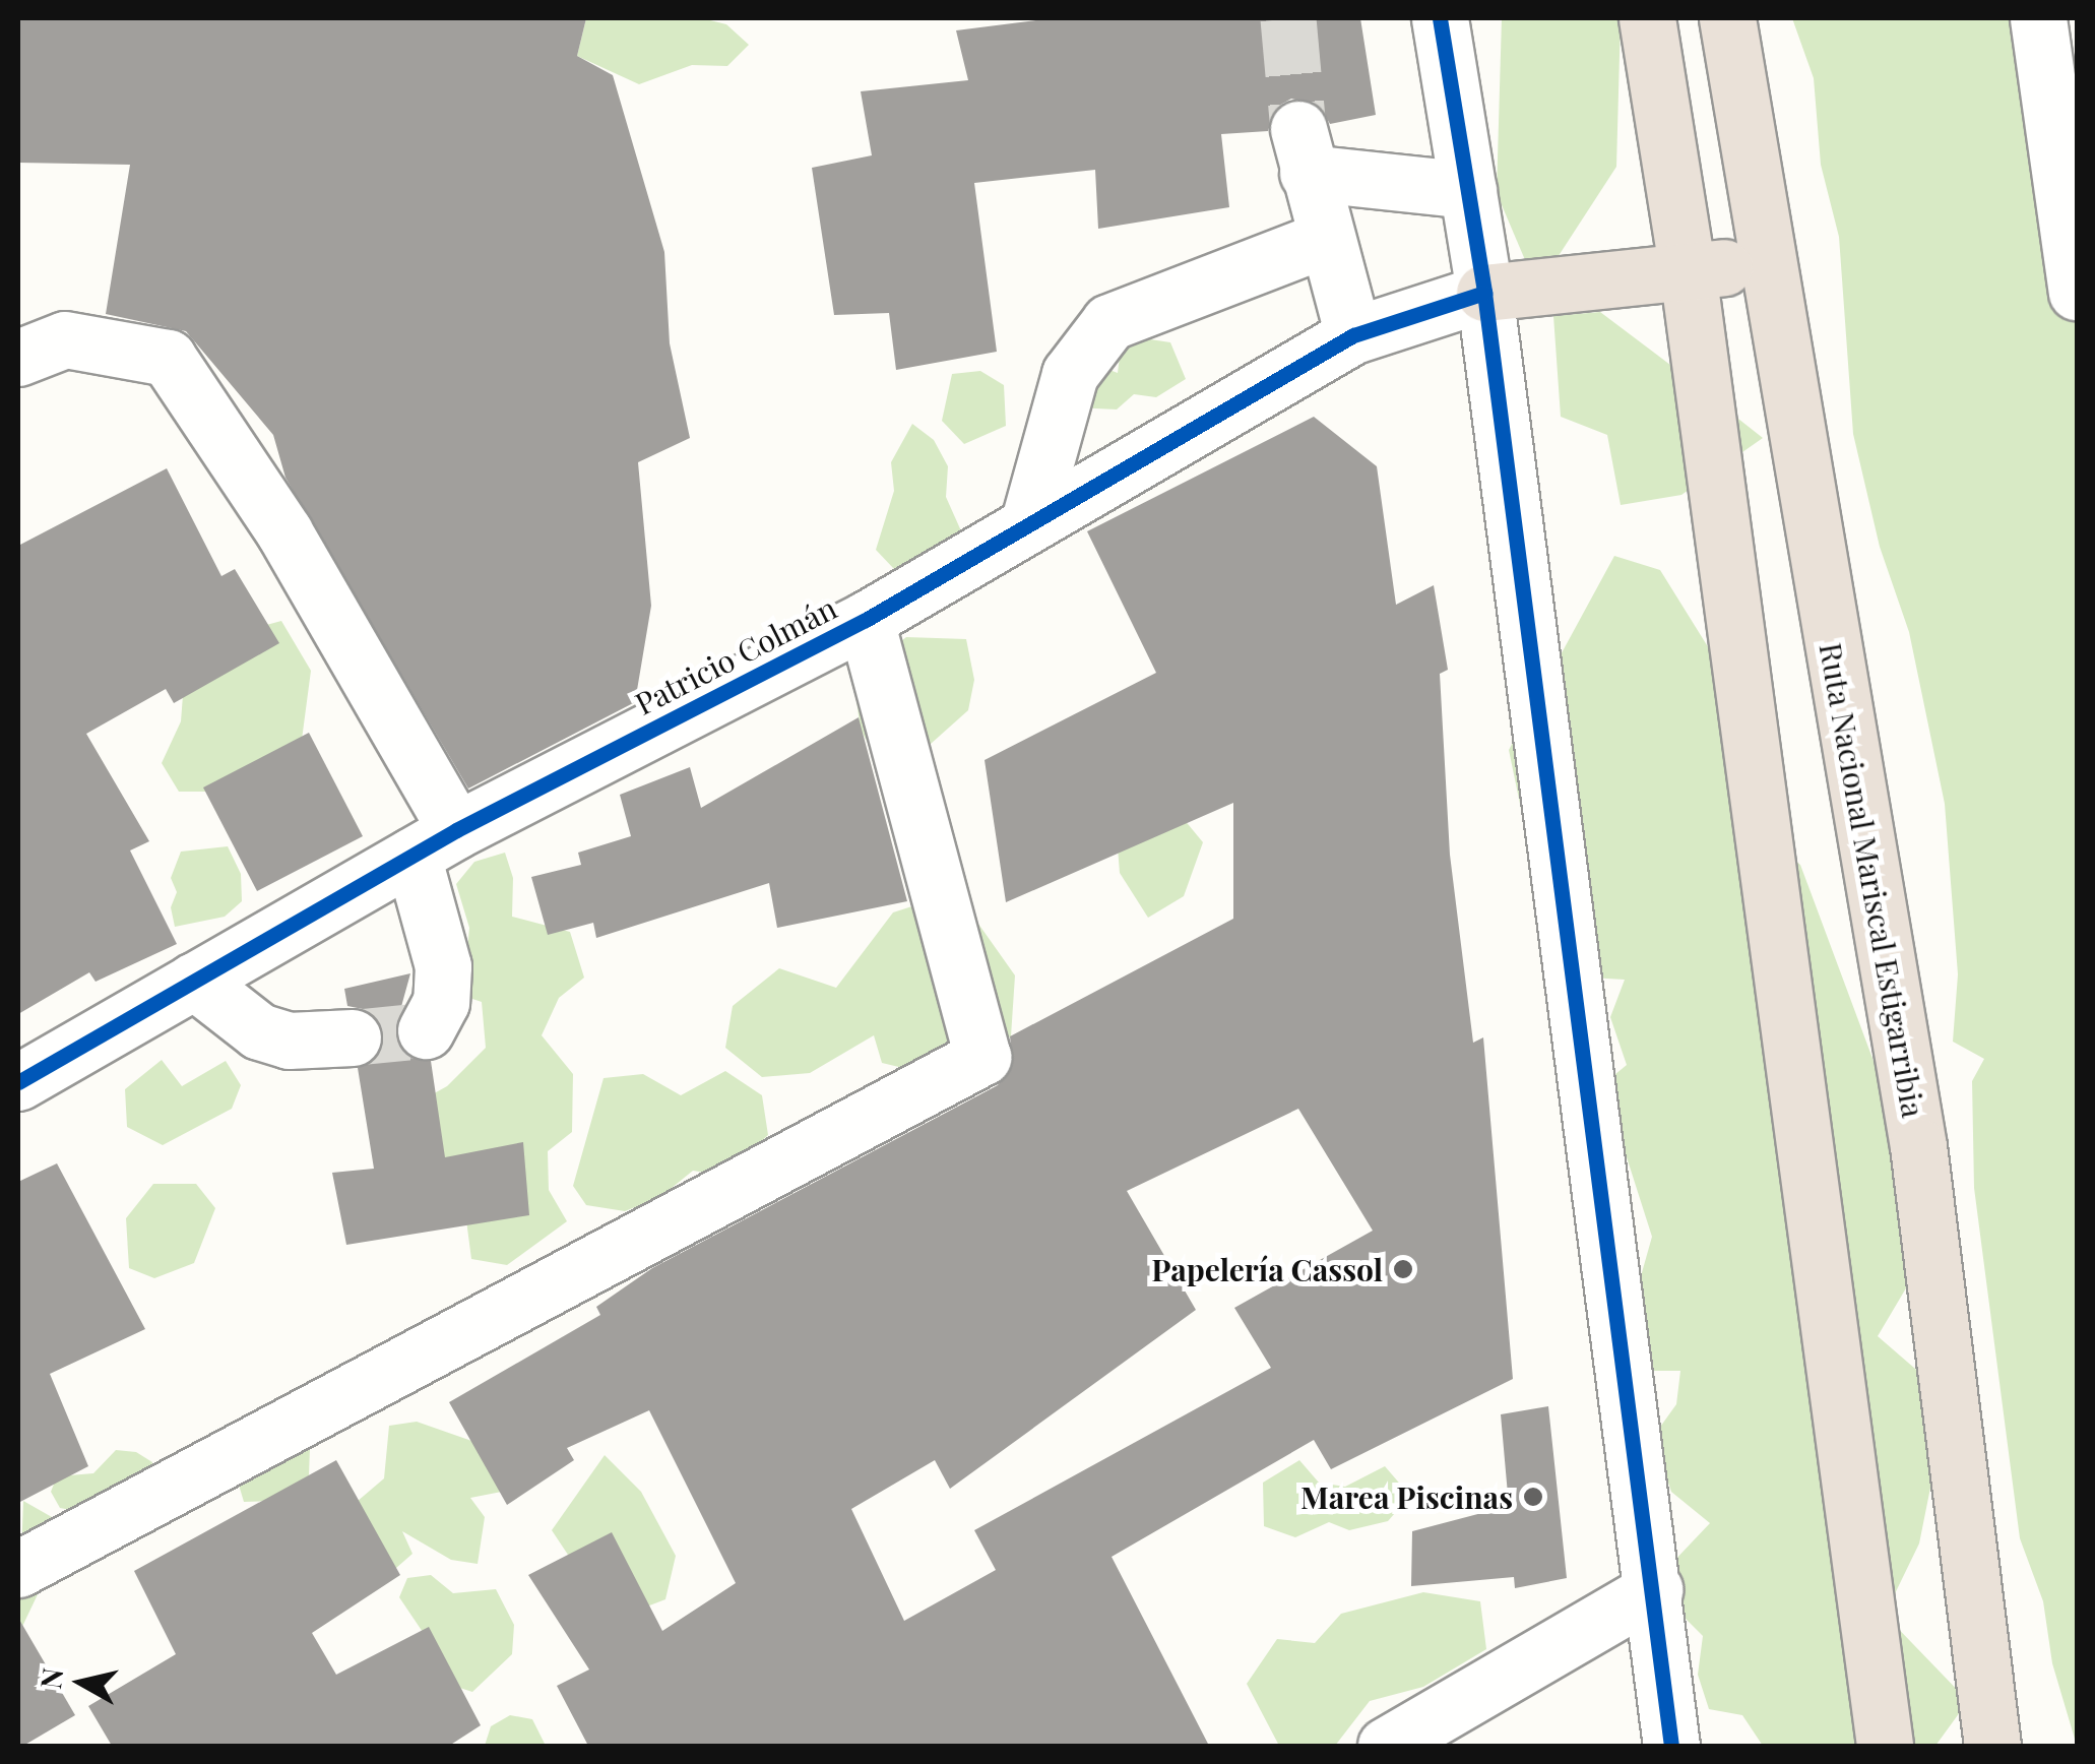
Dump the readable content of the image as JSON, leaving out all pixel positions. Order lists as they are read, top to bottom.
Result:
{
  "streets": {
    "highway": ["Ruta Nacional Mariscal Estigarribia"],
    "street": ["Patricio Colmán"]
  },
  "places": ["Papelería Cassol", "Marea Piscinas"],
  "north": "left"
}
